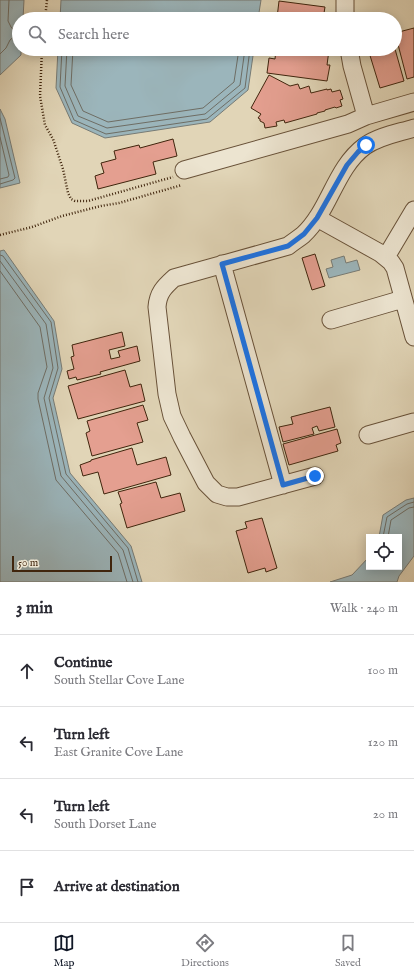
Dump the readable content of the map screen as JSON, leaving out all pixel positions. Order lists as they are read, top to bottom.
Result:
{
  "scale_bar": "50 m",
  "page": {
    "search": "Search here",
    "scale": "50 m",
    "heading": ["3 min", "Walk · 240 m"],
    "list": [
      ["Continue", "South Stellar Cove Lane", "100 m"],
      ["Turn left", "East Granite Cove Lane", "120 m"],
      ["Turn left", "South Dorset Lane", "20 m"],
      "Arrive at destination"
    ],
    "nav": ["Map", "Directions", "Saved"]
  }
}
